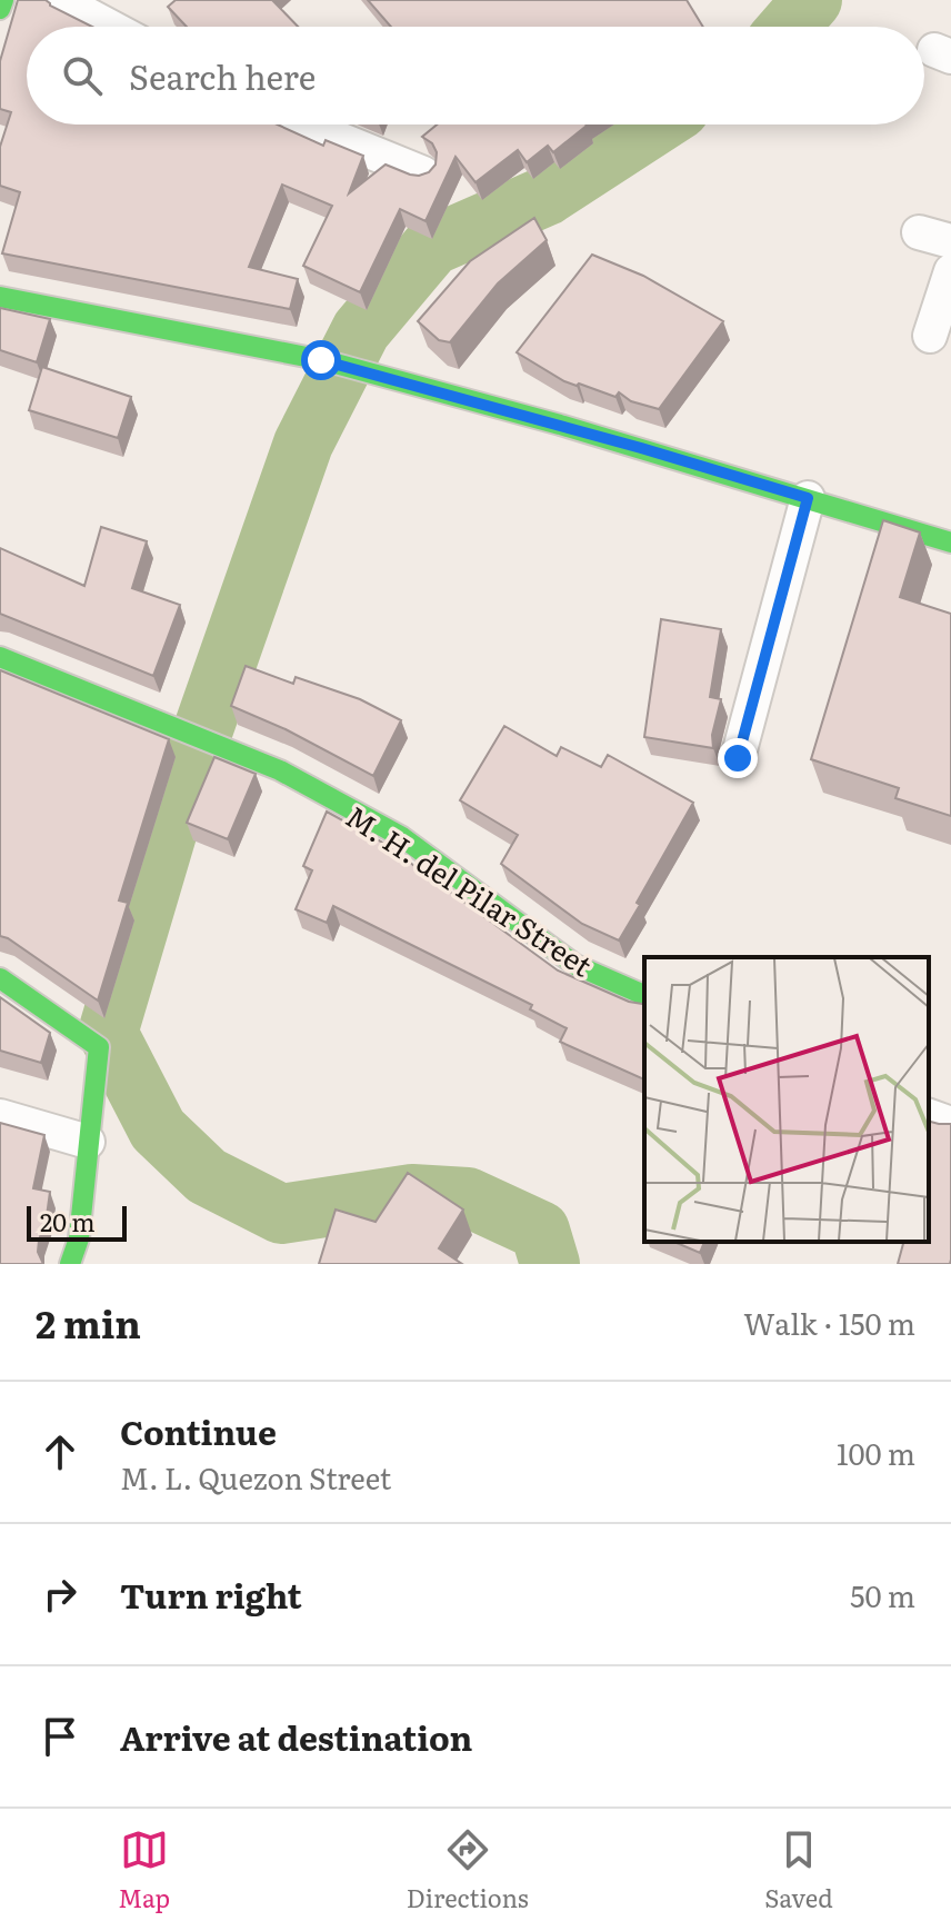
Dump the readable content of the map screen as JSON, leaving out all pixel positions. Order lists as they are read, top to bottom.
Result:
{
  "streets": {
    "street": ["M. H. del Pilar Street"]
  },
  "scale_bar": "20 m",
  "page": {
    "search": "Search here",
    "scale": "20 m",
    "heading": ["2 min", "Walk · 150 m"],
    "list": [
      ["Continue", "M. L. Quezon Street", "100 m"],
      ["Turn right", "50 m"],
      "Arrive at destination"
    ],
    "nav": ["Map", "Directions", "Saved"]
  }
}
